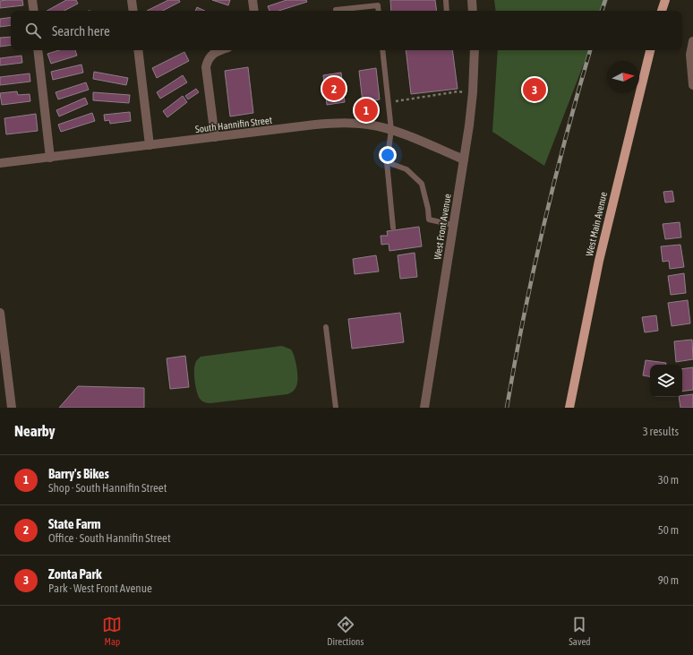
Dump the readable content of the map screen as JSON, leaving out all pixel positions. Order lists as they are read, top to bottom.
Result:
{
  "streets": {
    "main road": ["West Main Avenue"],
    "street": ["South Hannifin Street", "West Front Avenue"]
  },
  "crossings": [
    ["South Hannifin Street", "West Front Avenue"]
  ],
  "north": "right",
  "page": {
    "search": "Search here",
    "pins": ["2", "3", "1"],
    "heading": ["Nearby", "3 results"],
    "list": [
      {
        "mark": "1",
        "name": "Barry's Bikes",
        "note": "Shop · South Hannifin Street",
        "value": "30 m"
      },
      {
        "mark": "2",
        "name": "State Farm",
        "note": "Office · South Hannifin Street",
        "value": "50 m"
      },
      {
        "mark": "3",
        "name": "Zonta Park",
        "note": "Park · West Front Avenue",
        "value": "90 m"
      }
    ],
    "nav": ["Map", "Directions", "Saved"]
  }
}
